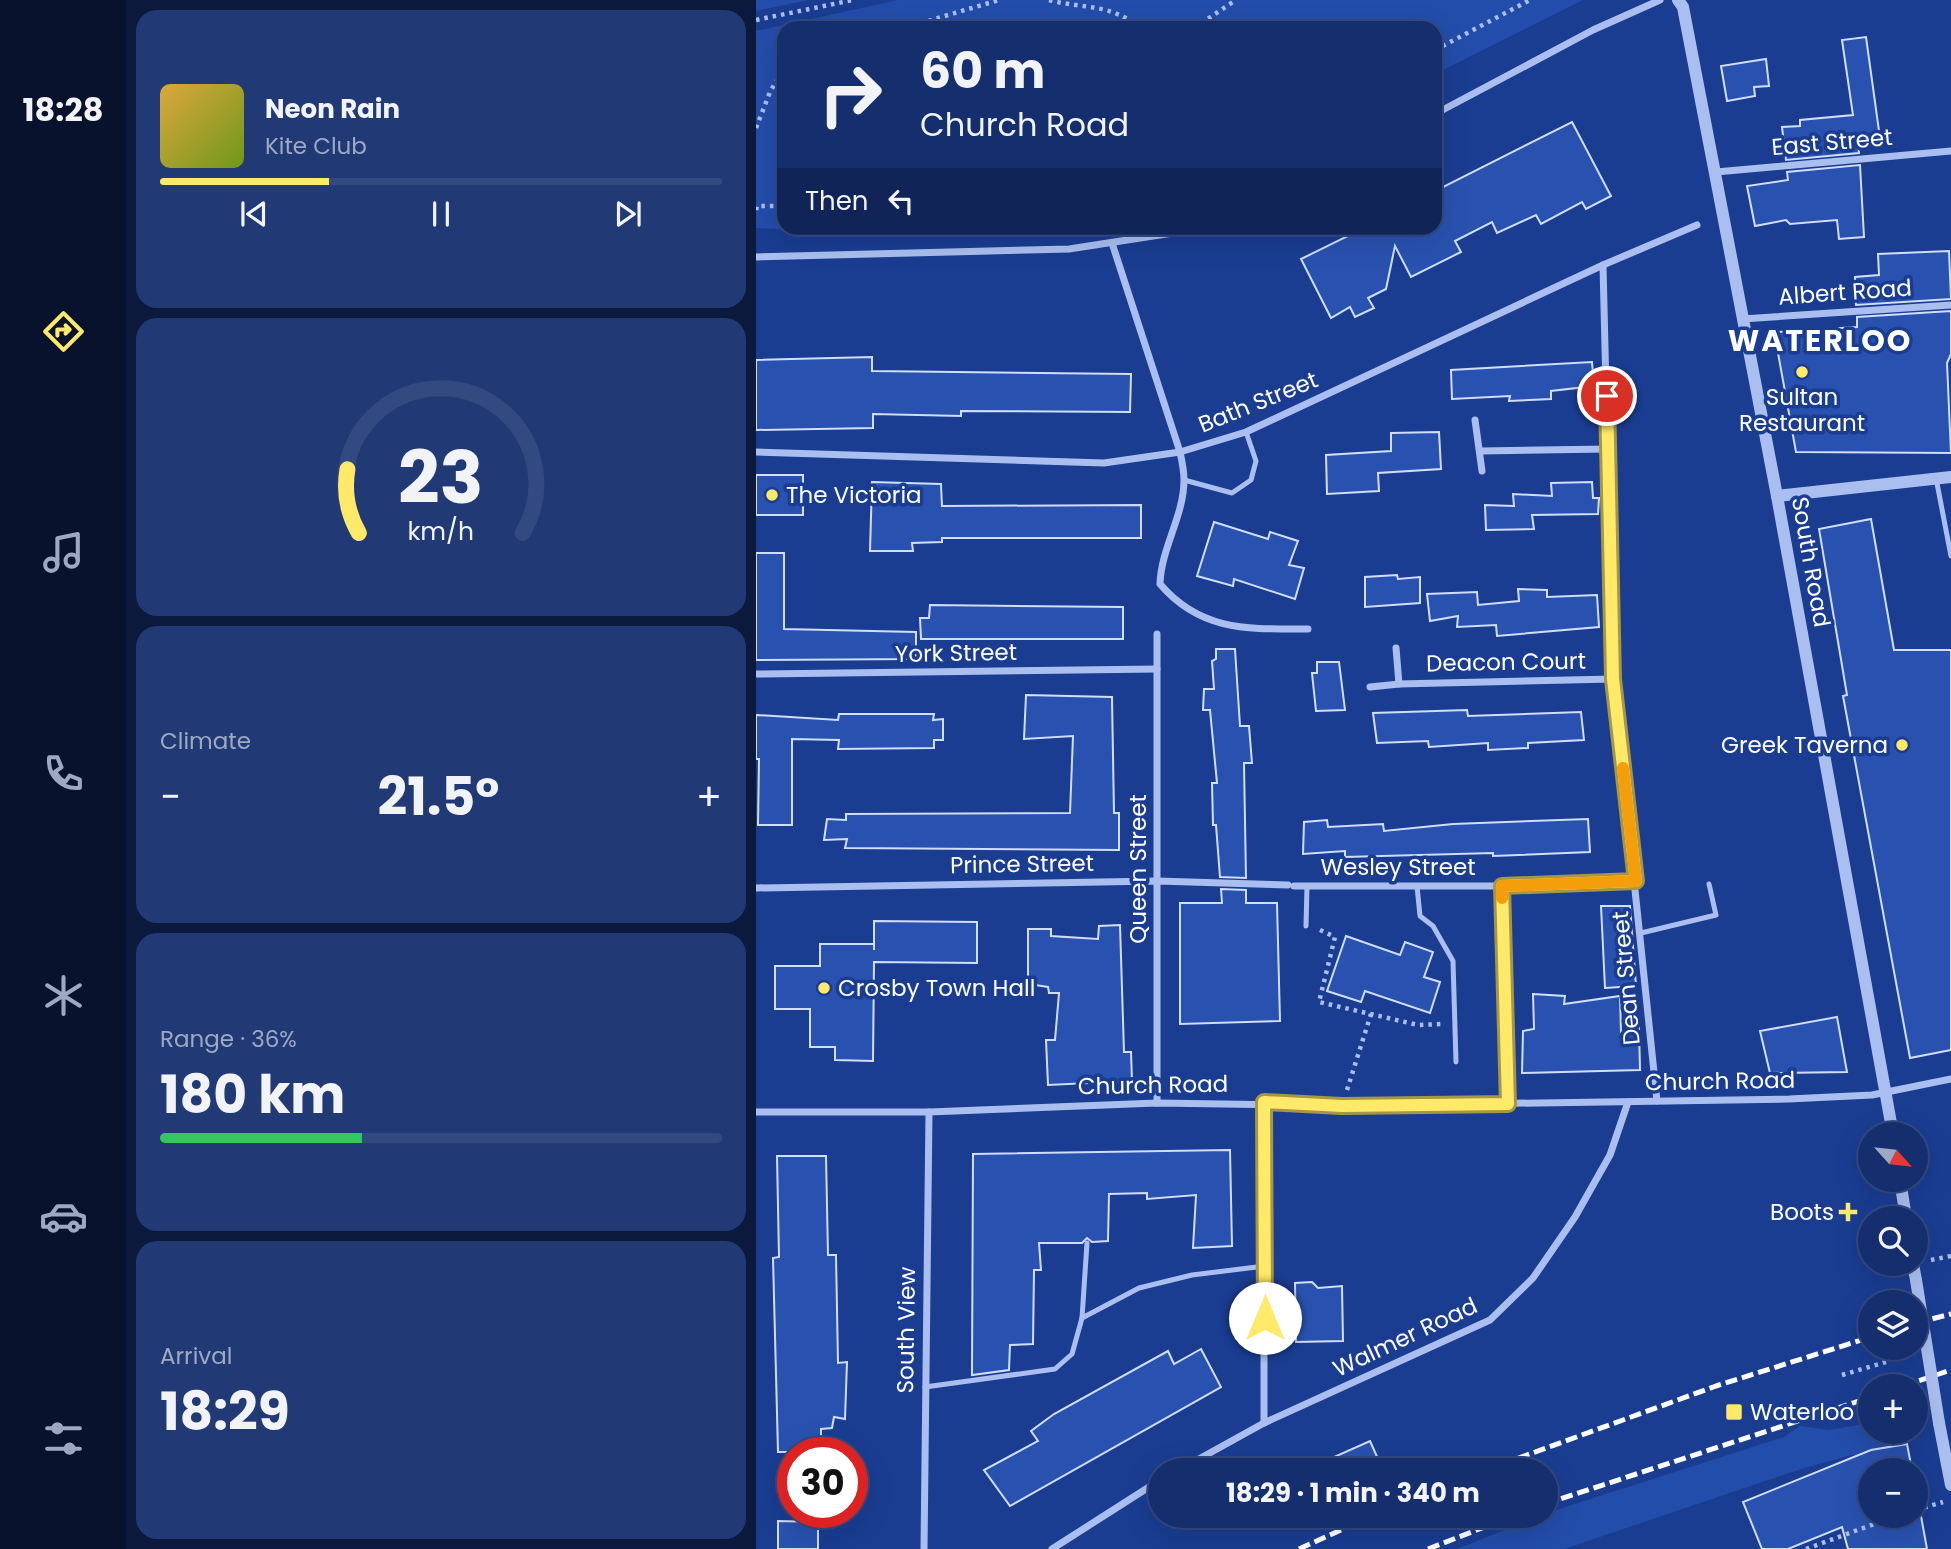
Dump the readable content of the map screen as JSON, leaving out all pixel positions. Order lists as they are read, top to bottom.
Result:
{
  "streets": {
    "street": [
      "East Street",
      "Albert Road",
      "Bath Street",
      "South Road",
      "York Street",
      "Deacon Court",
      "Prince Street",
      "Wesley Street",
      "Queen Street",
      "Dean Street",
      "Church Road",
      "South View",
      "Walmer Road"
    ]
  },
  "crossings": [
    ["East Street", "South Road"],
    ["Albert Road", "South Road"],
    ["Bath Street", "Dean Street"],
    ["South Road", "Church Road"],
    ["York Street", "Queen Street"],
    ["Deacon Court", "Dean Street"],
    ["Prince Street", "Wesley Street"],
    ["Prince Street", "Queen Street"],
    ["Wesley Street", "Dean Street"],
    ["Wesley Street", "Church Road"],
    ["Queen Street", "Church Road"],
    ["Dean Street", "Church Road"],
    ["Church Road", "South View"],
    ["Church Road", "Walmer Road"]
  ],
  "districts": ["WATERLOO"],
  "places": {
    "other": [
      "Sultan Restaurant",
      "The Victoria",
      "Greek Taverna",
      "Crosby Town Hall"
    ],
    "health": ["Boots"],
    "transit": ["Waterloo"]
  },
  "north": "bottom right",
  "page": {
    "tabs": "18:28",
    "turn": ["60 m", "Church Road"],
    "song": ["Neon Rain", "Kite Club"],
    "then": "Then",
    "tile": [
      "Climate",
      ["Range · 36%", "180 km"],
      ["Arrival", "18:29"]
    ],
    "heat": ["−", "21.5°", "+"],
    "map_buttons": ["+", "−"],
    "limit": "30",
    "trip": "18:29 · 1 min · 340 m",
    "gauge": ["23", "km/h"]
  }
}
